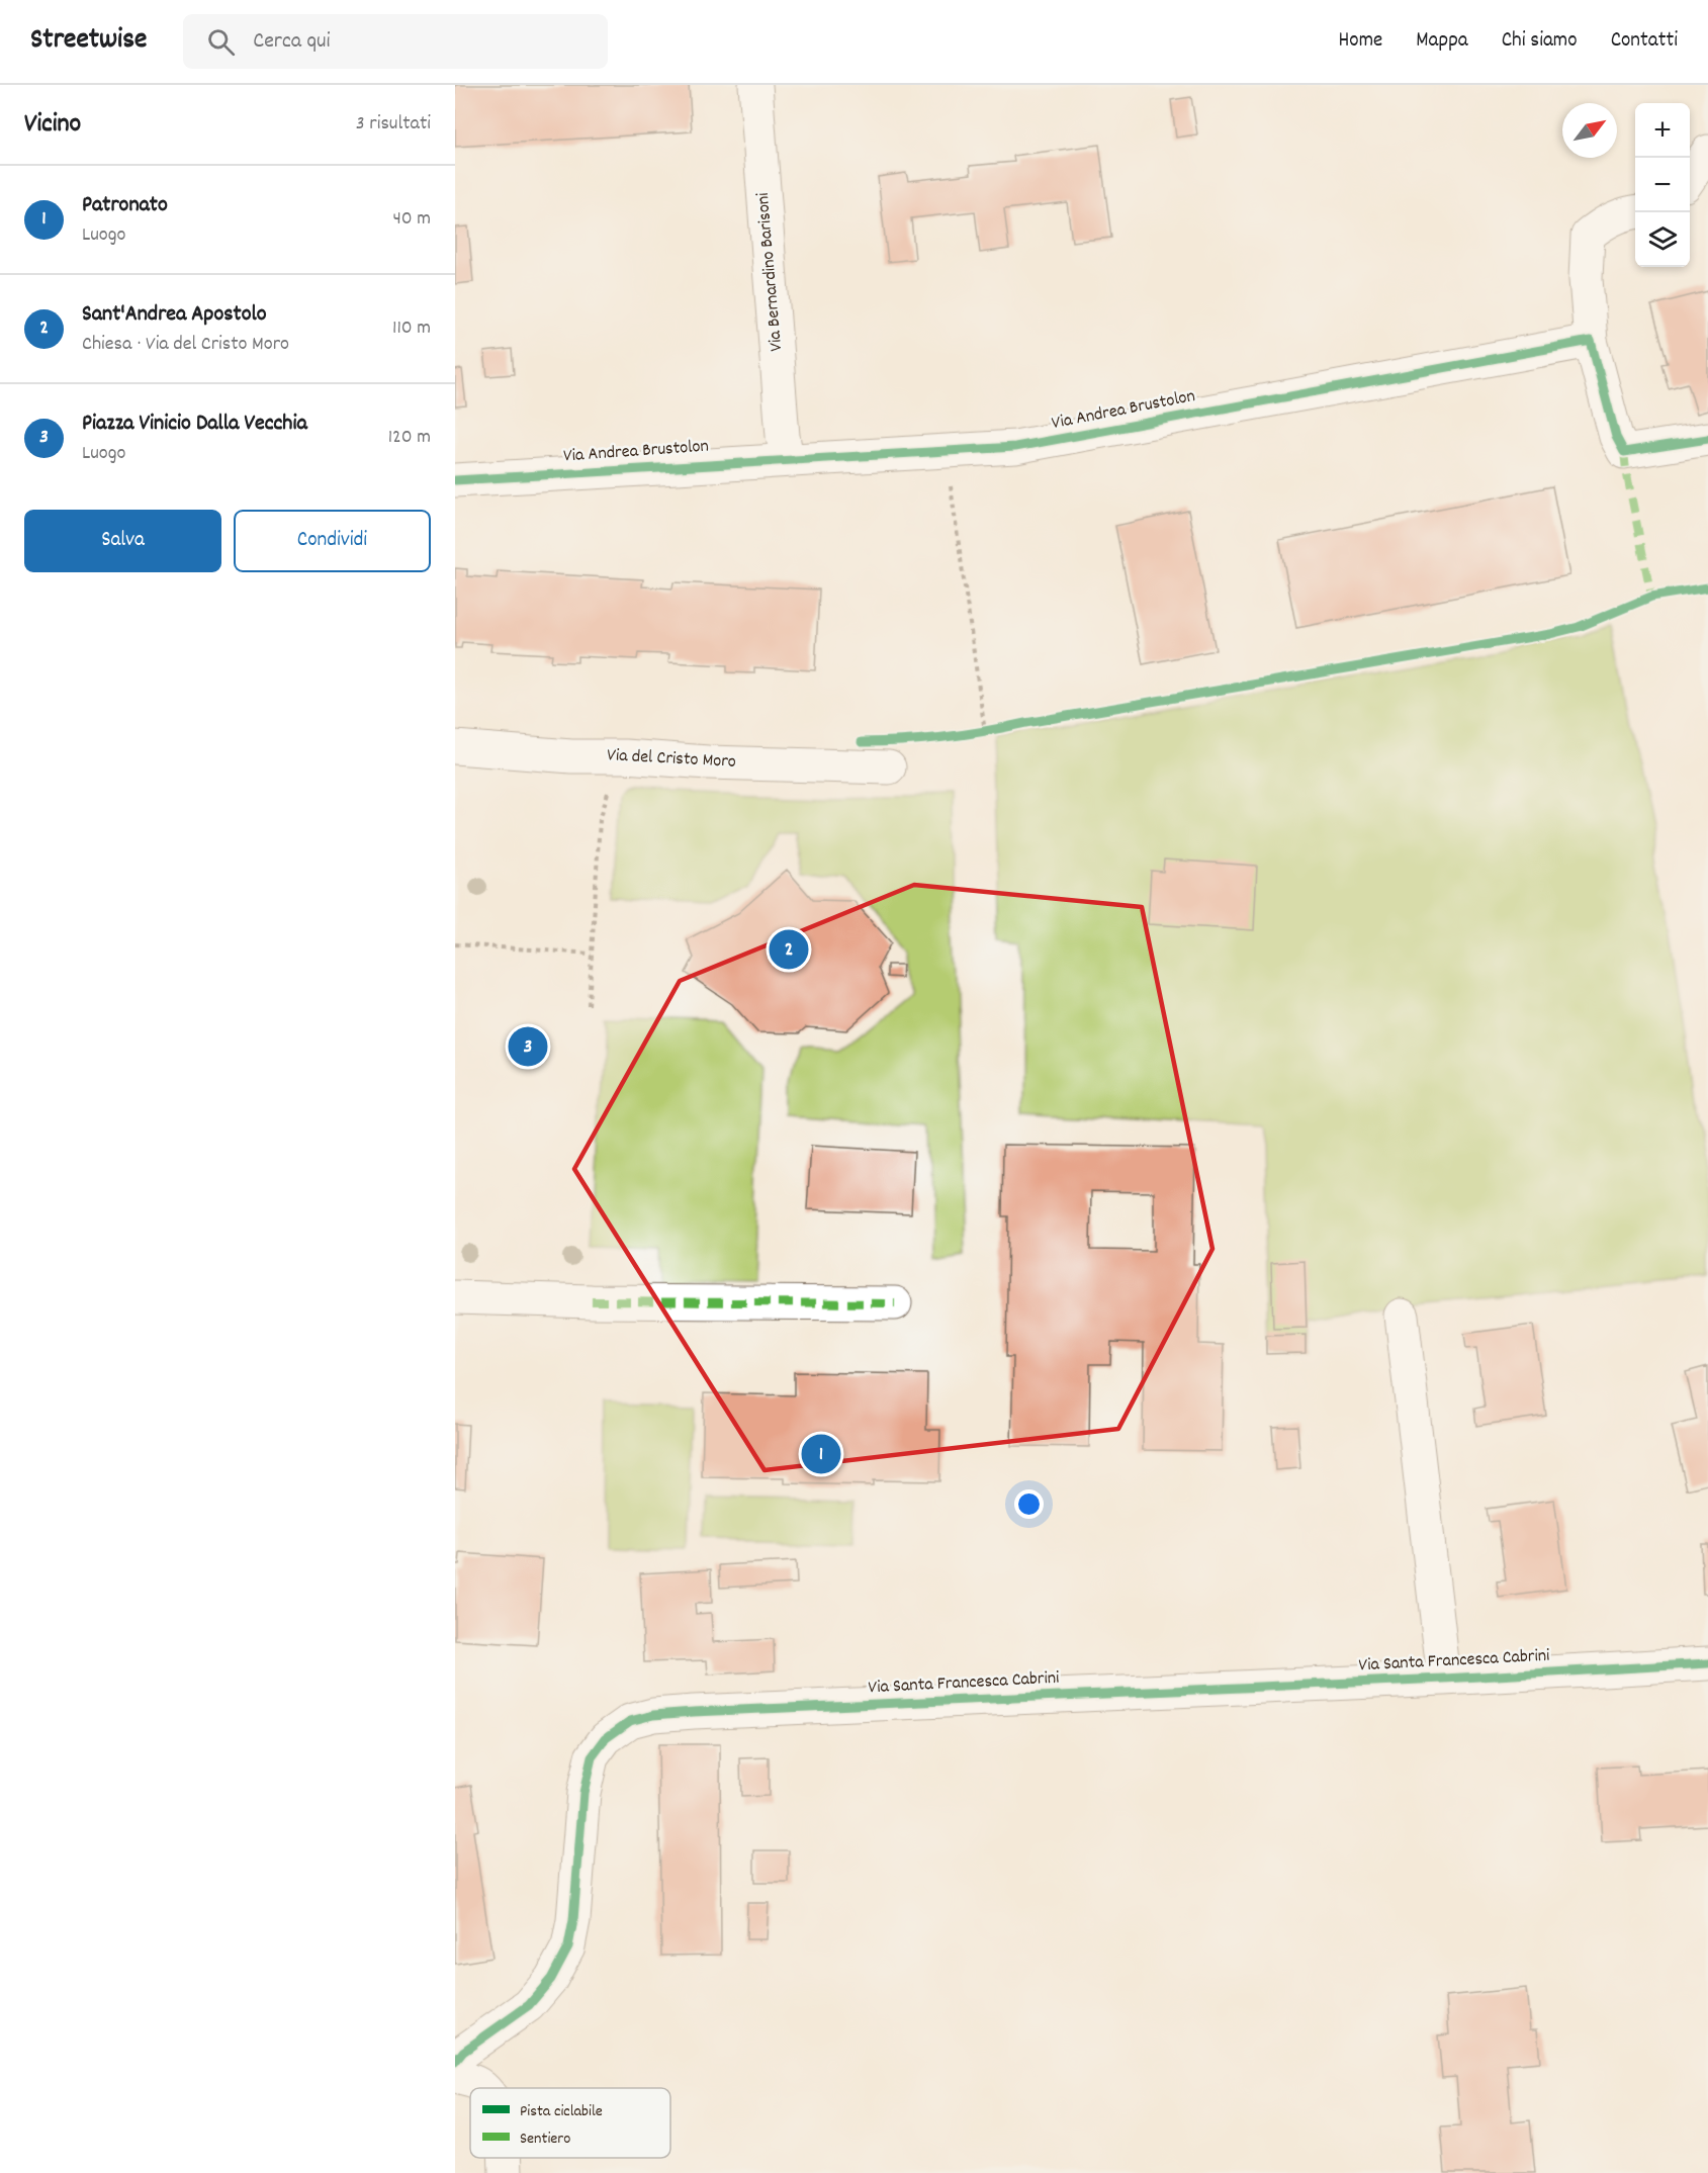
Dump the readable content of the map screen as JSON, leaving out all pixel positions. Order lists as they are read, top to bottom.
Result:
{
  "streets": {
    "street": [
      "Via Bernardino Barisoni",
      "Via Andrea Brustolon",
      "Via del Cristo Moro",
      "Via Santa Francesca Cabrini"
    ]
  },
  "crossings": [
    ["Via Bernardino Barisoni", "Via Andrea Brustolon"]
  ],
  "legend": ["Pista ciclabile", "Sentiero"],
  "north": "top right",
  "page": {
    "header": "Streetwise",
    "search": "Cerca qui",
    "nav": [
      "Home",
      "Mappa",
      "Chi siamo",
      "Contatti"
    ],
    "heading": ["Vicino", "3 risultati"],
    "map_buttons": ["+", "−"],
    "list": [
      {
        "mark": "1",
        "name": "Patronato",
        "note": "Luogo",
        "value": "40 m"
      },
      {
        "mark": "2",
        "name": "Sant'Andrea Apostolo",
        "note": "Chiesa · Via del Cristo Moro",
        "value": "110 m"
      },
      {
        "mark": "3",
        "name": "Piazza Vinicio Dalla Vecchia",
        "note": "Luogo",
        "value": "120 m"
      }
    ],
    "buttons": ["Salva", "Condividi"],
    "pins": ["2", "3", "1"]
  }
}
